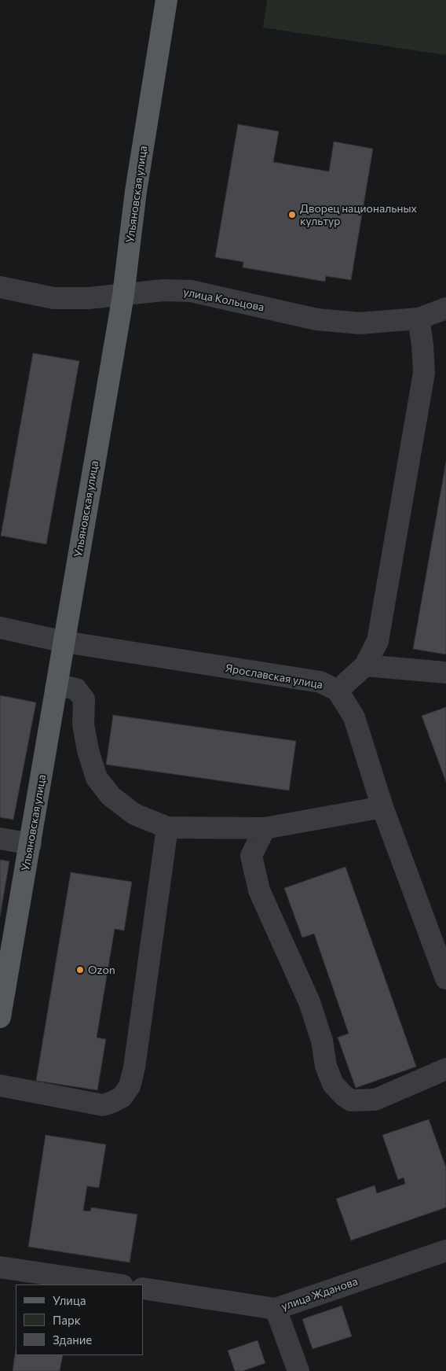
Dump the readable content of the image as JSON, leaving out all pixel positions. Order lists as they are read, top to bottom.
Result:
{
  "streets": {
    "main road": ["Ульяновская улица"],
    "street": ["улица Кольцова", "Ярославская улица", "улица Жданова"]
  },
  "crossings": [
    ["Ульяновская улица", "улица Кольцова"],
    ["Ульяновская улица", "Ярославская улица"]
  ],
  "places": ["Дворец национальных культур", "Ozon"],
  "legend": ["Улица", "Парк", "Здание"]
}
